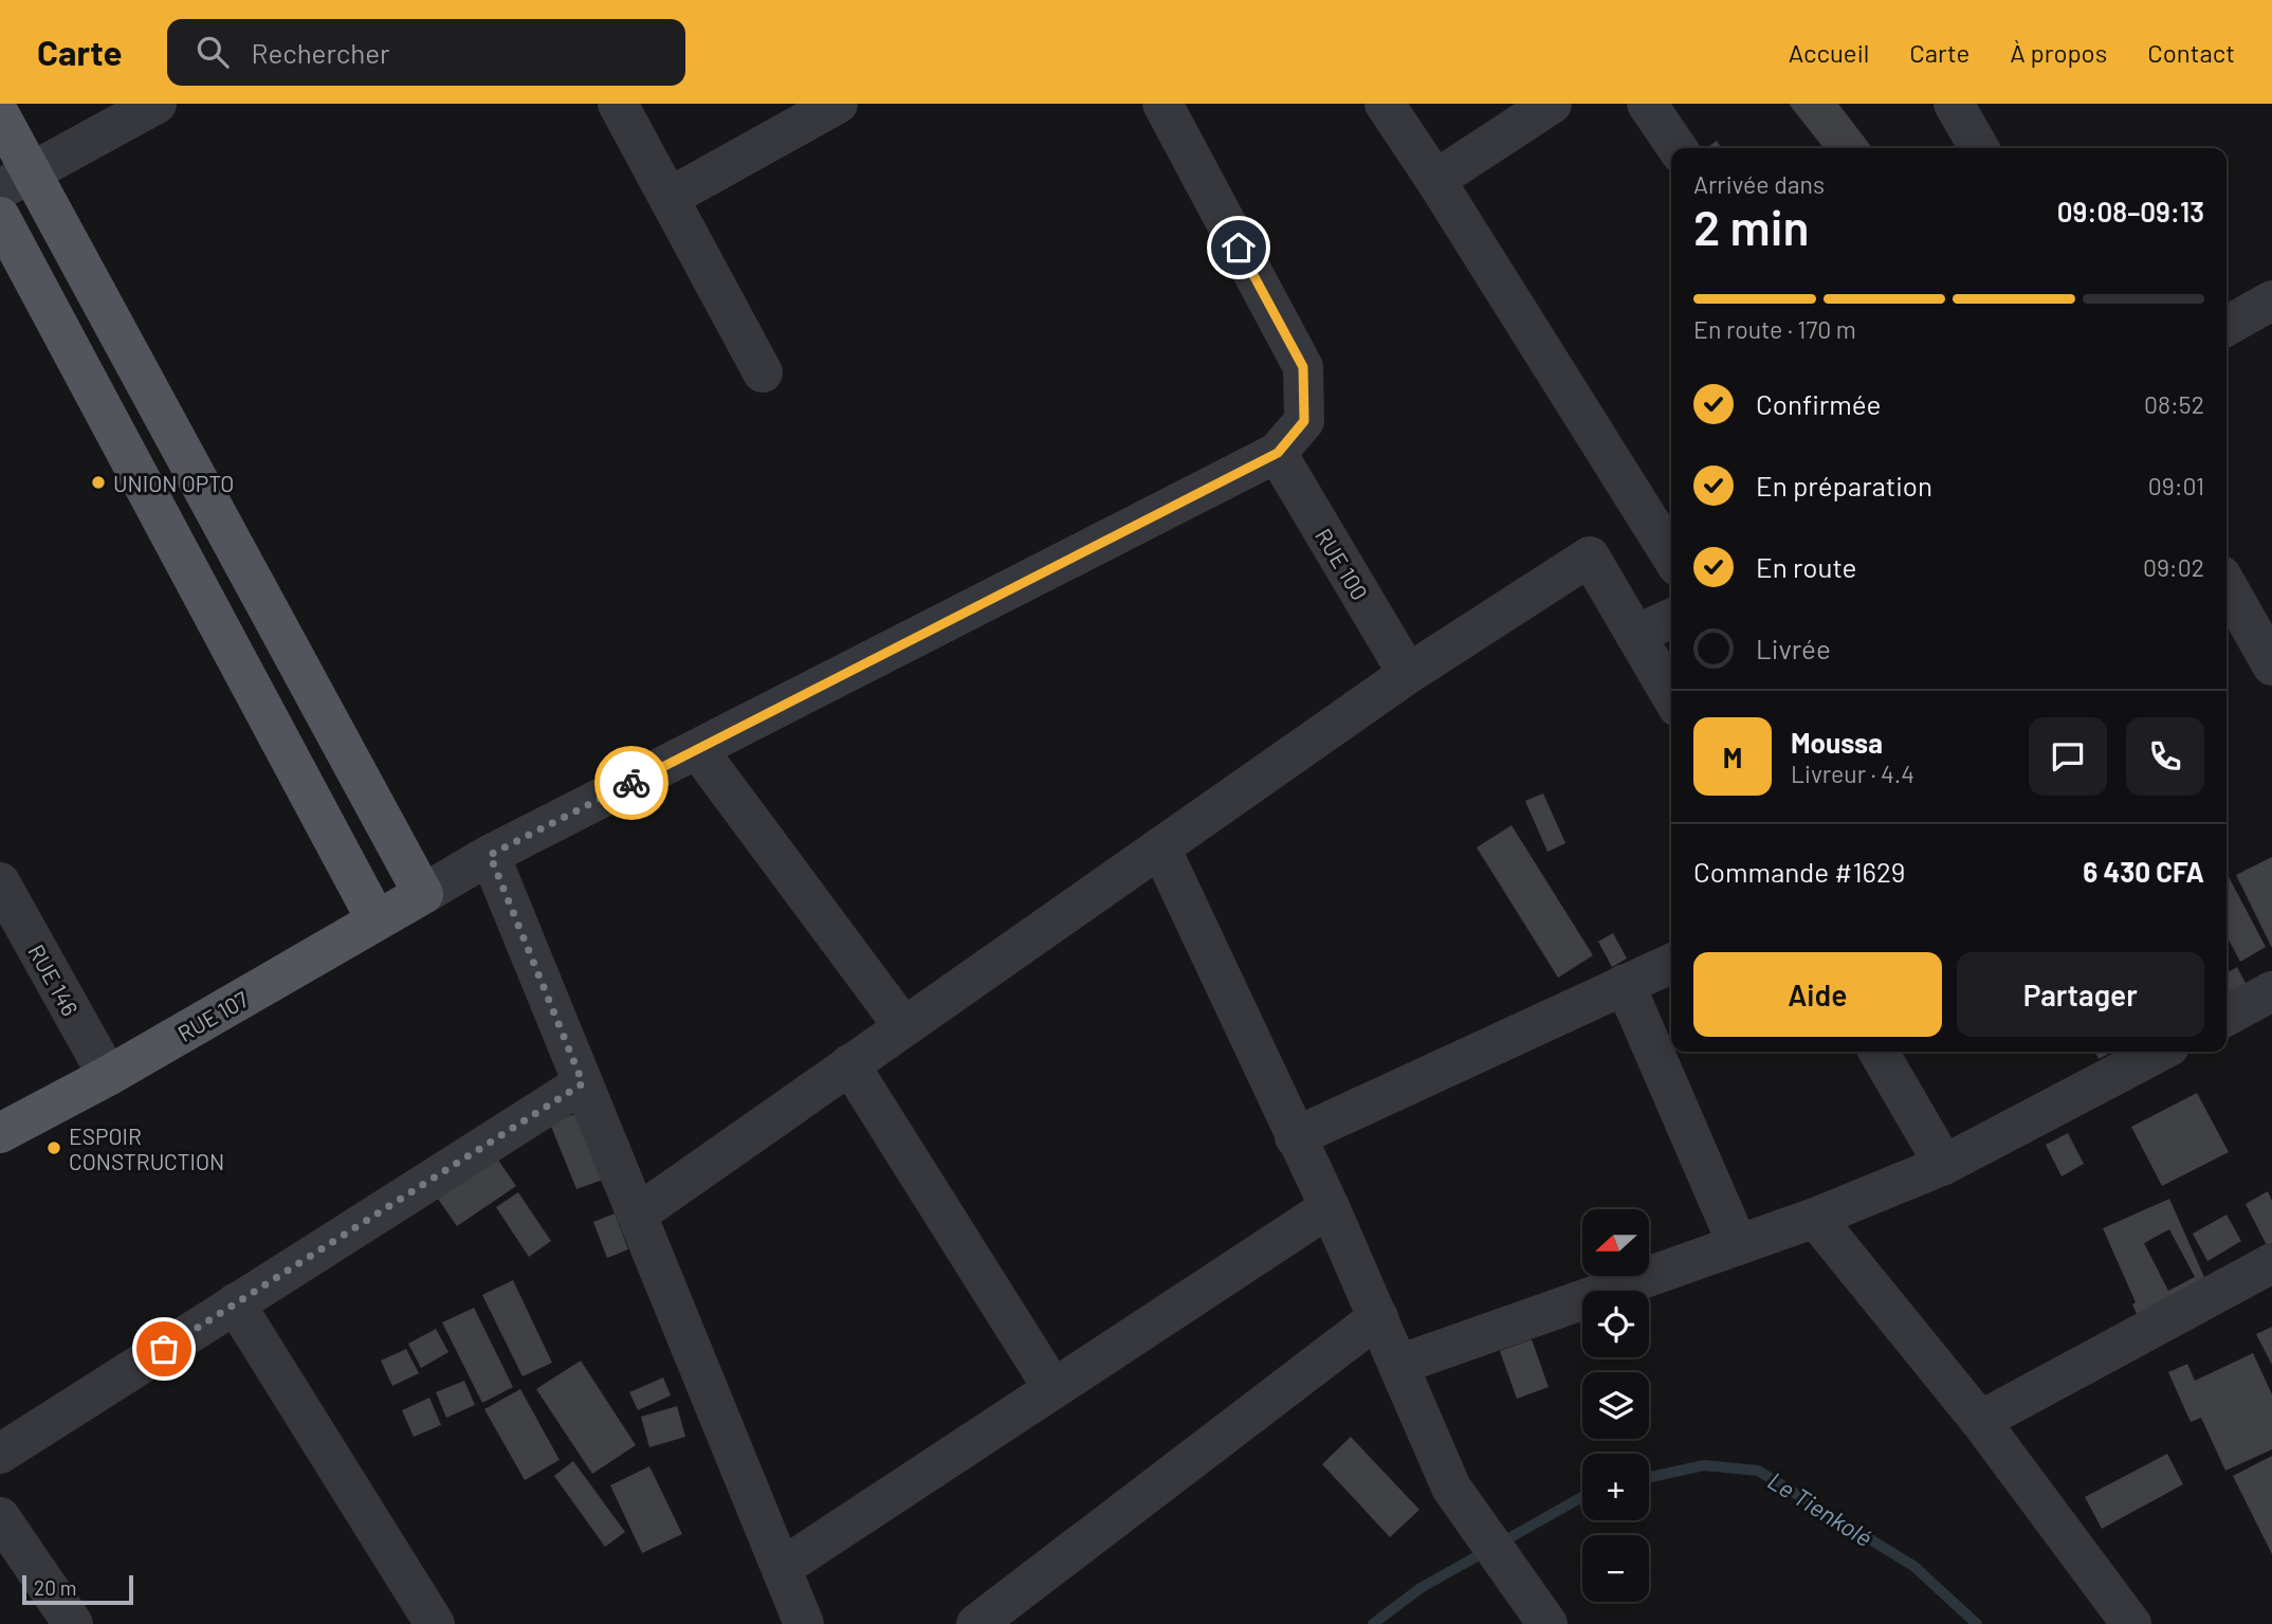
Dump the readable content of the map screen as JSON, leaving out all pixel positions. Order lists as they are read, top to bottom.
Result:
{
  "streets": {
    "main road": ["RUE 107"],
    "street": ["RUE 100", "RUE 146"]
  },
  "crossings": [
    ["RUE 146", "RUE 107"]
  ],
  "water": ["Le Tienkolé"],
  "places": ["UNION OPTO", "ESPOIR CONSTRUCTION"],
  "scale_bar": "20 m",
  "north": "left",
  "page": {
    "header": "Carte",
    "search": "Rechercher",
    "nav": [
      "Accueil",
      "Carte",
      "À propos",
      "Contact"
    ],
    "heading": ["2 min", "Arrivée dans", "09:08–09:13"],
    "panel": [
      "Moussa",
      "Livreur · 4.4",
      "Commande #1629",
      "6 430 CFA"
    ],
    "bar": "En route · 170 m",
    "list": [
      ["Confirmée", "08:52"],
      ["En préparation", "09:01"],
      ["En route", "09:02"],
      "Livrée"
    ],
    "round": "M",
    "buttons": ["Aide", "Partager"],
    "map_buttons": ["+", "−"],
    "scale": "20 m"
  }
}
